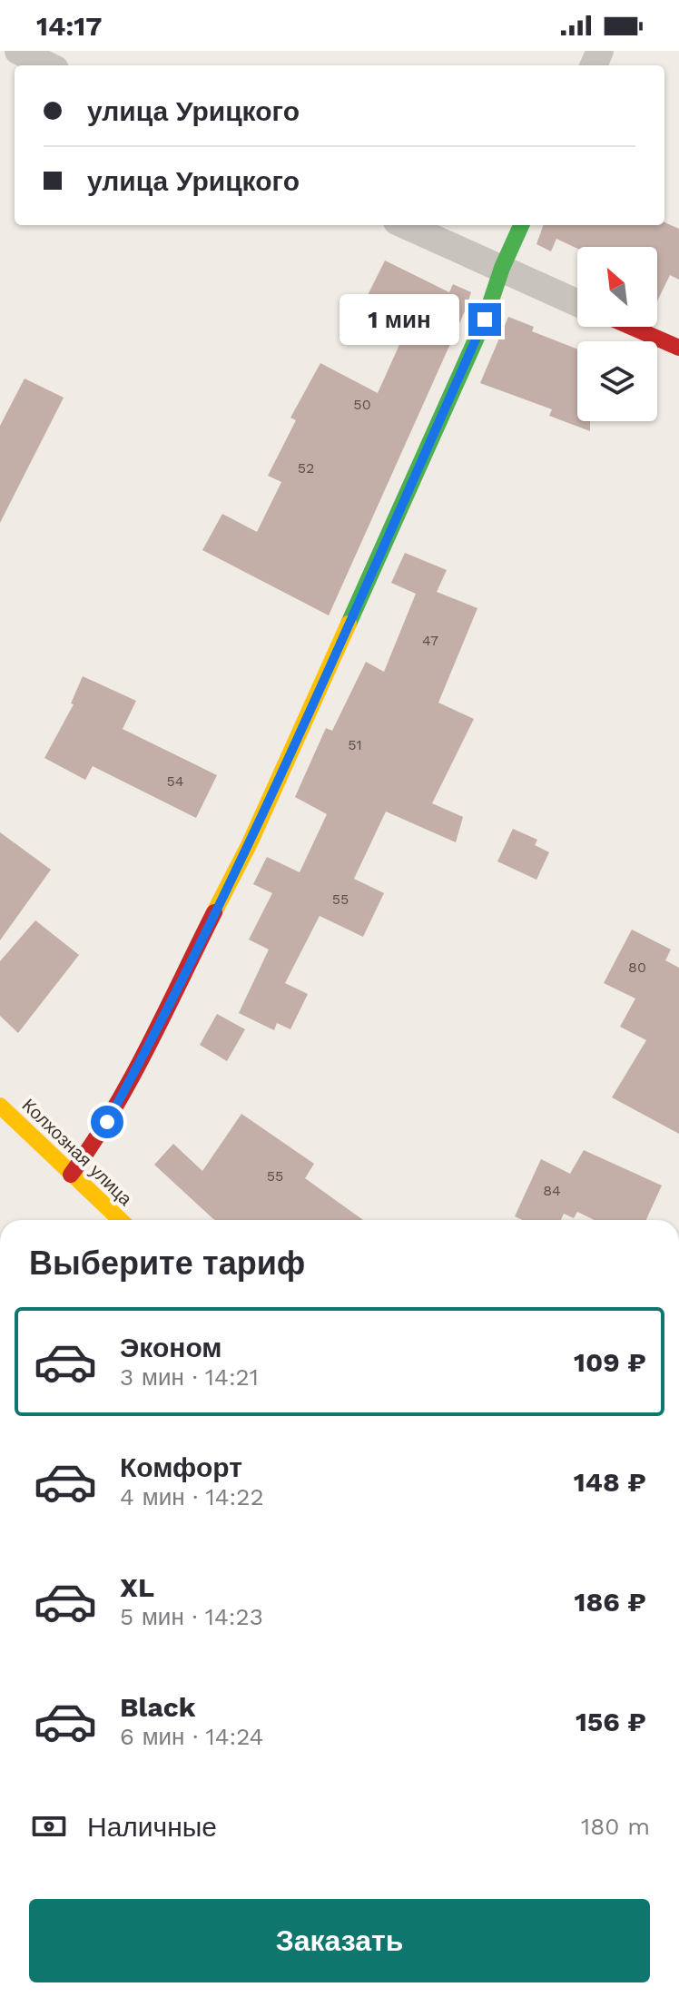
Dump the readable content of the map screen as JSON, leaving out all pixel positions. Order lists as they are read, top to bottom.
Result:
{
  "streets": {
    "street": ["Колхозная улица"]
  },
  "house_numbers": [
    "50",
    "52",
    "47",
    "51",
    "54",
    "55",
    "80",
    "55",
    "84"
  ],
  "north": "top left",
  "page": {
    "status": "14:17",
    "banner": ["улица Урицкого", "улица Урицкого"],
    "bubble": "1 мин",
    "heading": "Выберите тариф",
    "list": [
      {
        "name": "Эконом",
        "note": "3 мин · 14:21",
        "value": "109 ₽"
      },
      {
        "name": "Комфорт",
        "note": "4 мин · 14:22",
        "value": "148 ₽"
      },
      {
        "name": "XL",
        "note": "5 мин · 14:23",
        "value": "186 ₽"
      },
      {
        "name": "Black",
        "note": "6 мин · 14:24",
        "value": "156 ₽"
      }
    ],
    "pay": ["Наличные", "180 m"],
    "buttons": "Заказать"
  }
}
